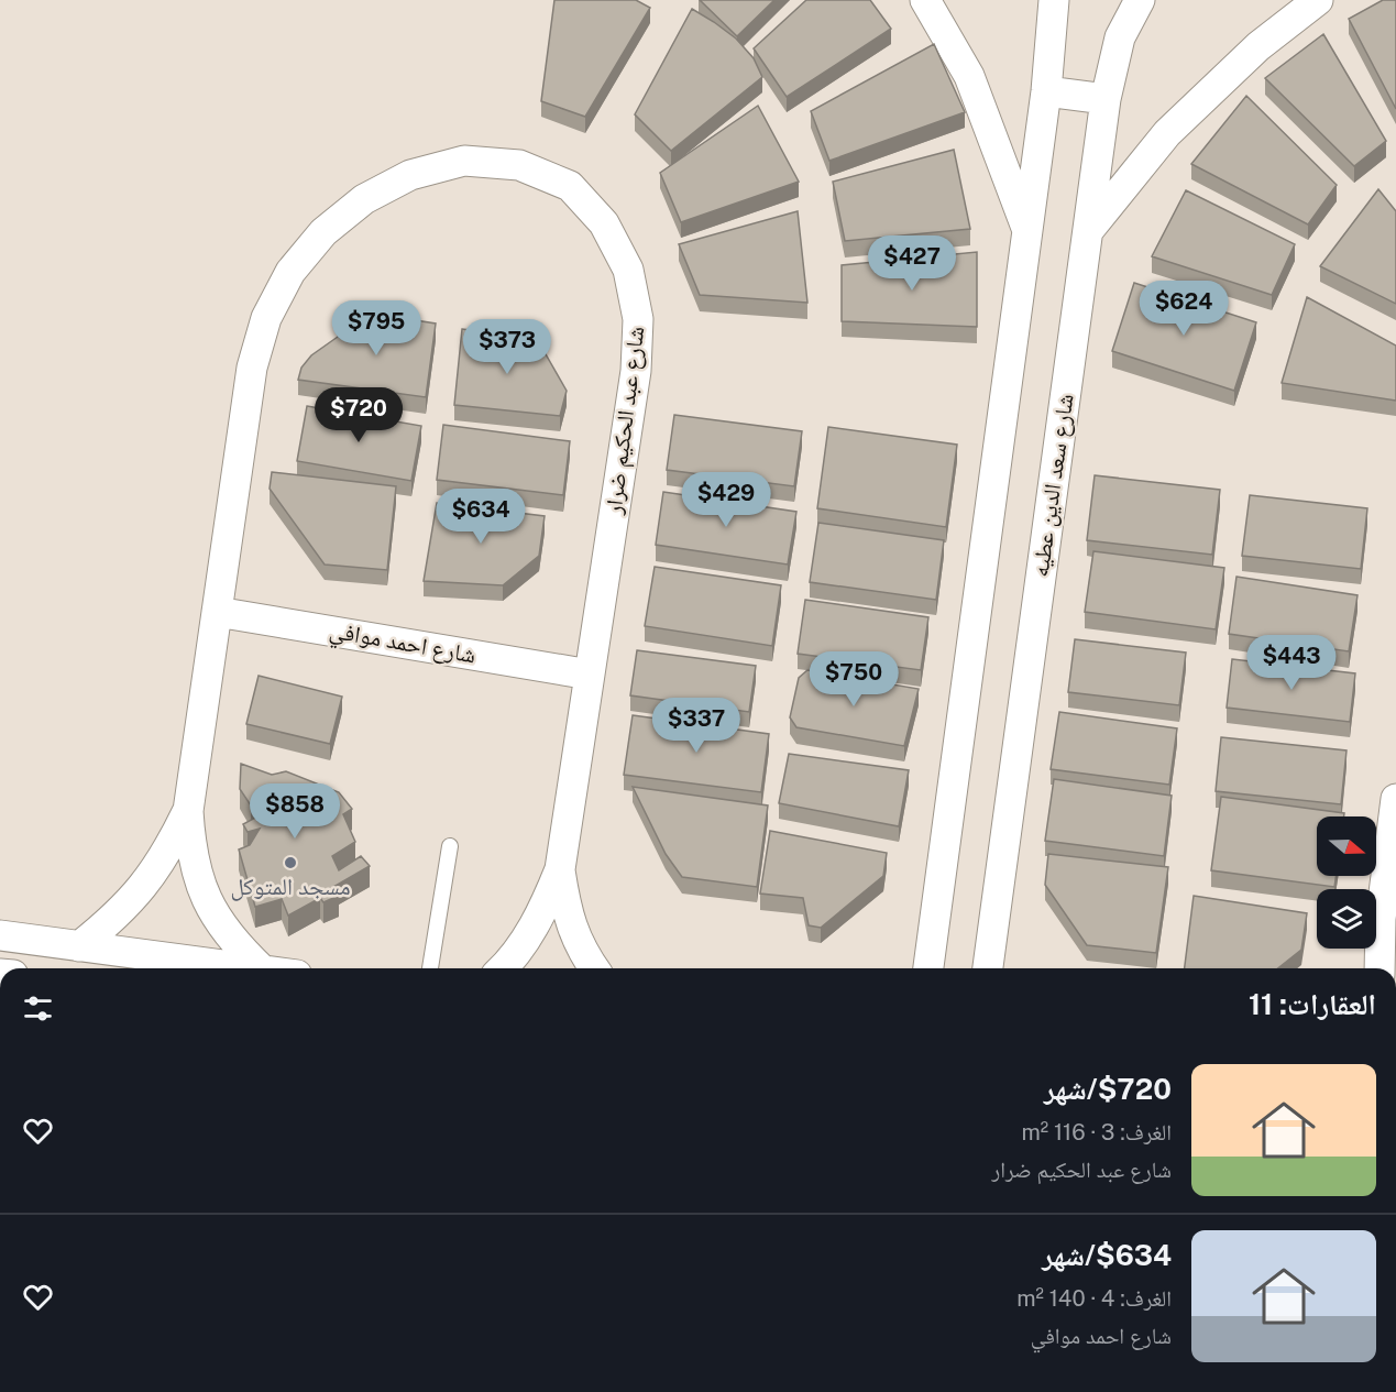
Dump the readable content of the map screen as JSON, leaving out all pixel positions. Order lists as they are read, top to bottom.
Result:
{
  "streets": {
    "street": ["شارع عبد الحكيم ضرار", "شارع سعد الدين عطيه", "شارع احمد موافي"]
  },
  "crossings": [
    ["شارع عبد الحكيم ضرار", "شارع احمد موافي"]
  ],
  "places": ["مسجد المتوكل"],
  "north": "right",
  "page": {
    "price": [
      "$427",
      "$624",
      "$795",
      "$373",
      "$720",
      "$429",
      "$634",
      "$443",
      "$750",
      "$337",
      "$858"
    ],
    "heading": "العقارات: 11",
    "list": [
      {
        "name": "$720/شهر",
        "note": "الغرف: 3 · 116 m² · شارع عبد الحكيم ضرار"
      },
      {
        "name": "$634/شهر",
        "note": "الغرف: 4 · 140 m² · شارع احمد موافي"
      }
    ]
  }
}
